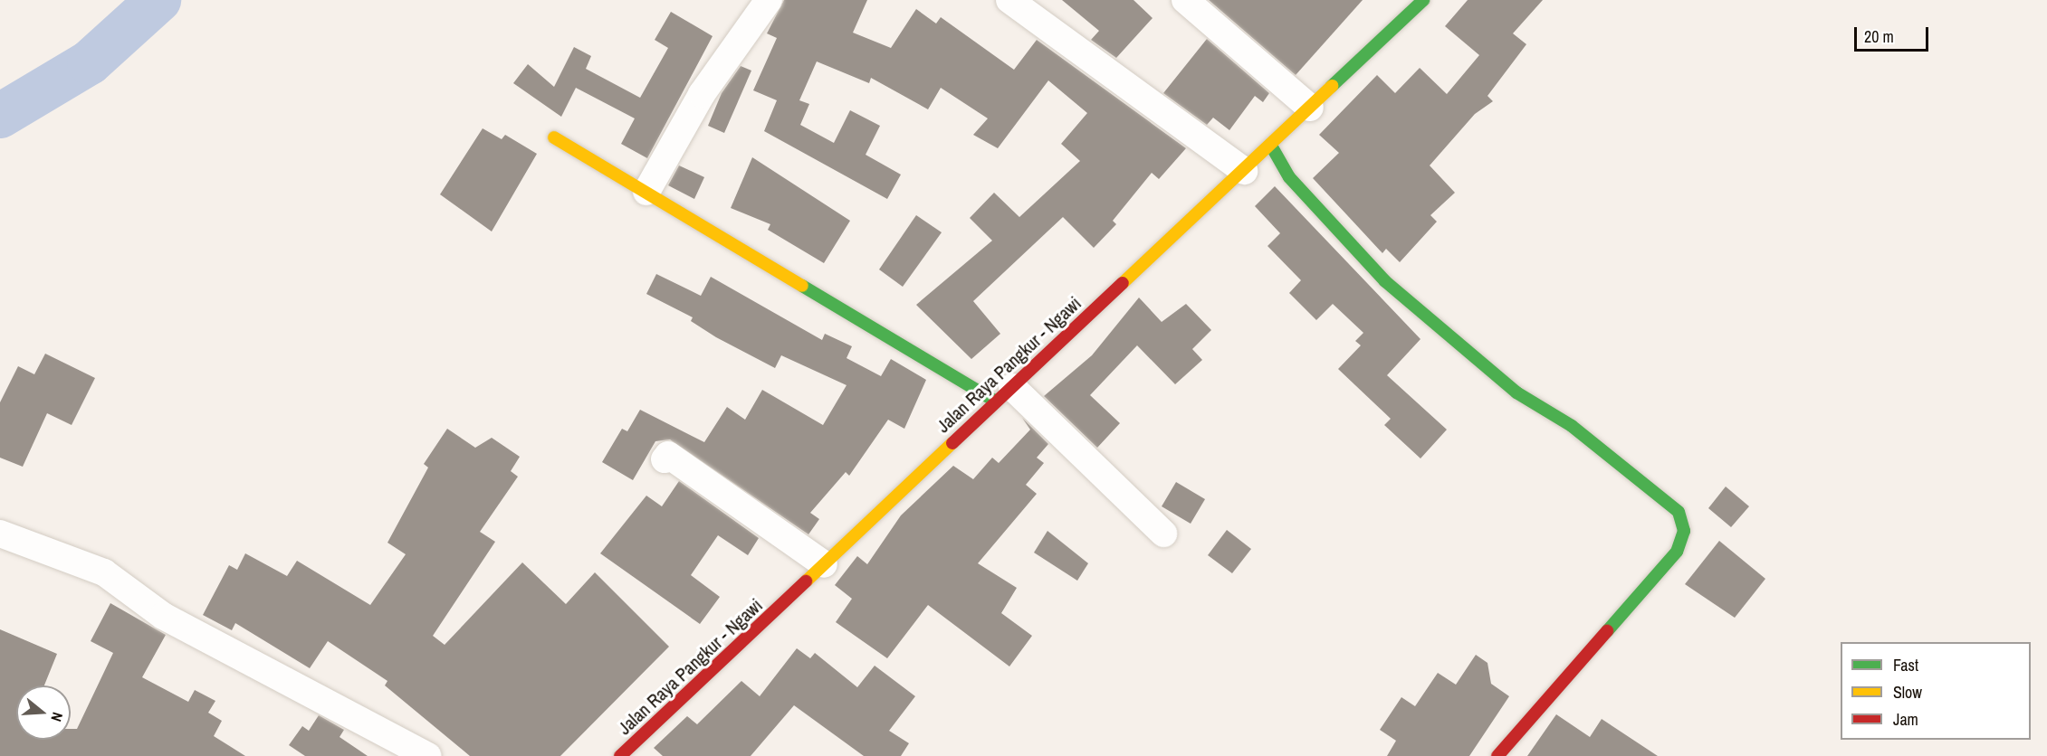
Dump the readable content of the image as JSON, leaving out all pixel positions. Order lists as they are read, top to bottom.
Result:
{
  "streets": {
    "street": ["Jalan Raya Pangkur - Ngawi"]
  },
  "legend": ["Fast", "Slow", "Jam"],
  "scale_bar": "20 m",
  "north": "right"
}
